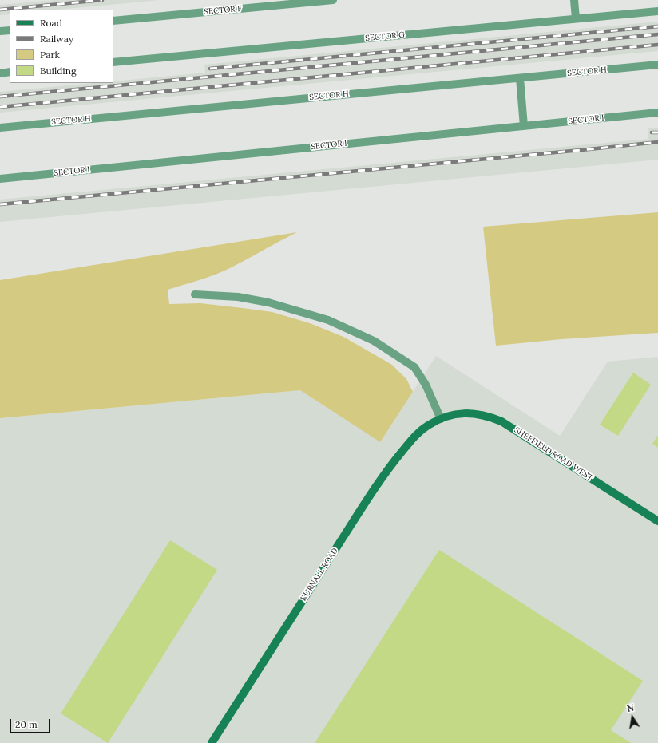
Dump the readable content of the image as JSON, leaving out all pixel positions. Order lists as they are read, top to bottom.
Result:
{
  "streets": {
    "street": [
      "SECTOR F",
      "SECTOR G",
      "SECTOR H",
      "SECTOR I",
      "SHEFFIELD ROAD WEST",
      "KURNALL ROAD"
    ]
  },
  "crossings": [
    ["SHEFFIELD ROAD WEST", "KURNALL ROAD"]
  ],
  "legend": [
    "Road",
    "Railway",
    "Park",
    "Building"
  ],
  "scale_bar": "20 m",
  "north": "top"
}
